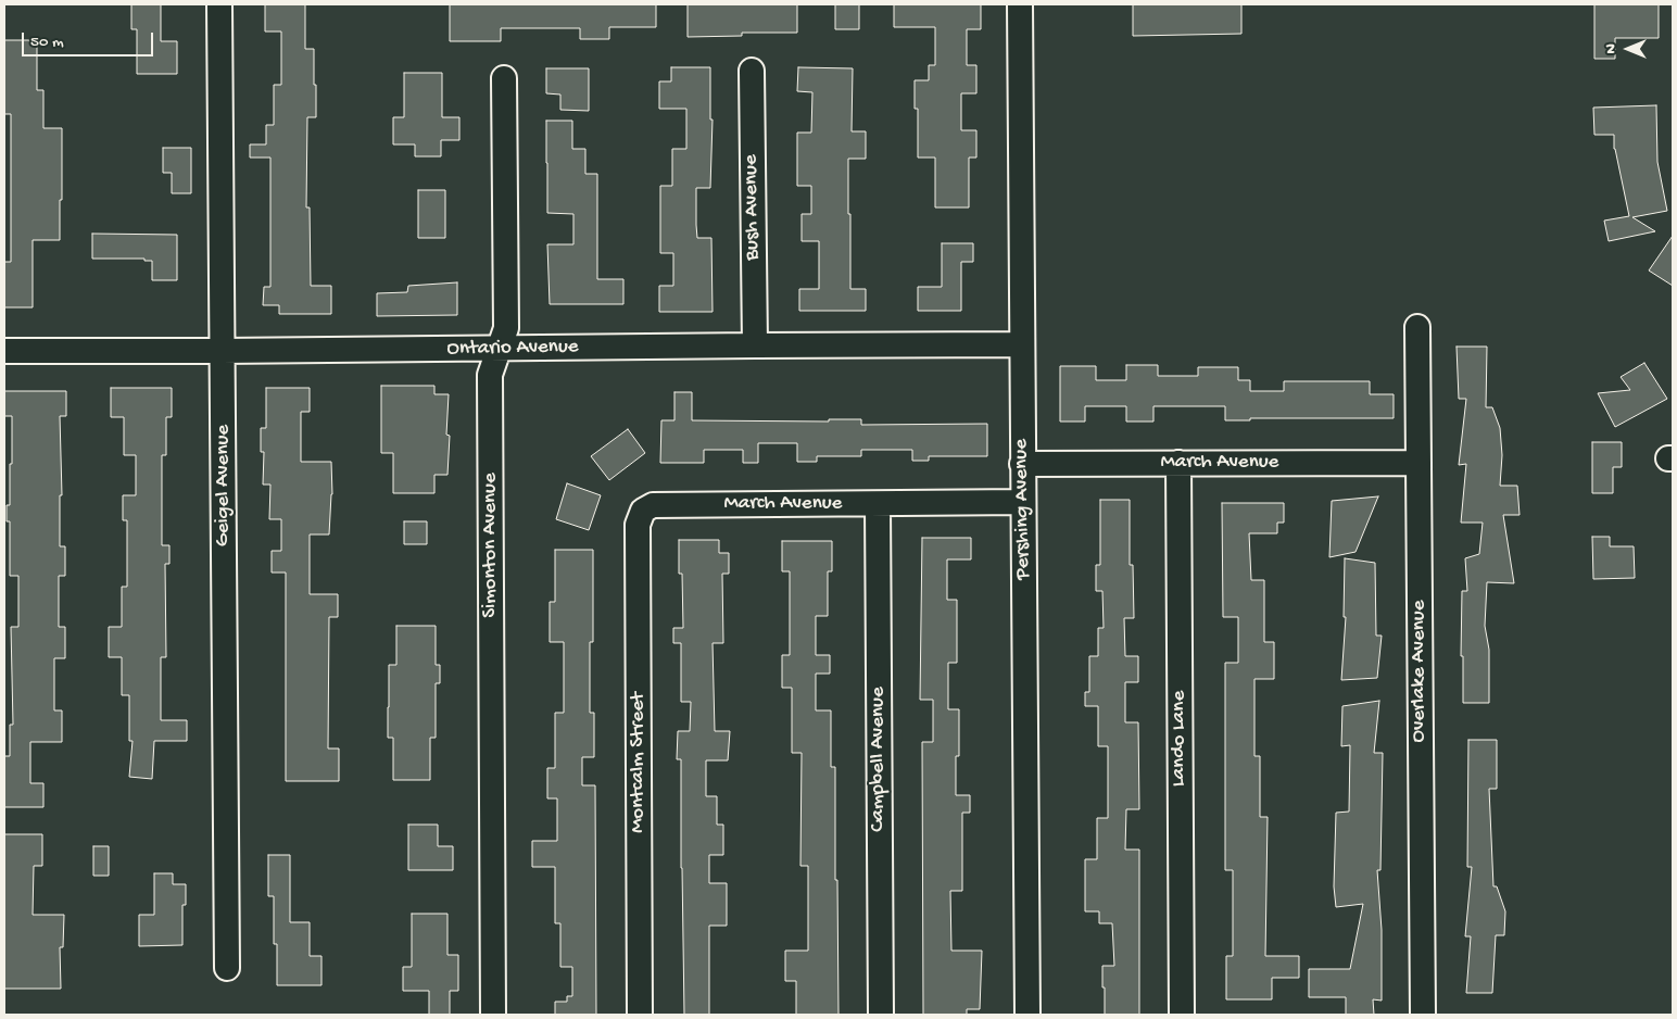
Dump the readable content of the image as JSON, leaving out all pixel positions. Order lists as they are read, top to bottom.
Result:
{
  "streets": {
    "street": [
      "Bush Avenue",
      "Ontario Avenue",
      "March Avenue",
      "Geigel Avenue",
      "Pershing Avenue",
      "Simonton Avenue",
      "Overlake Avenue",
      "Lando Lane",
      "Campbell Avenue",
      "Montcalm Street"
    ]
  },
  "crossings": [
    ["Bush Avenue", "Ontario Avenue"],
    ["Ontario Avenue", "Geigel Avenue"],
    ["Ontario Avenue", "Pershing Avenue"],
    ["Ontario Avenue", "Simonton Avenue"],
    ["March Avenue", "Pershing Avenue"],
    ["March Avenue", "Overlake Avenue"],
    ["March Avenue", "Lando Lane"],
    ["March Avenue", "Campbell Avenue"],
    ["March Avenue", "Montcalm Street"]
  ],
  "scale_bar": "50 m",
  "north": "left"
}
